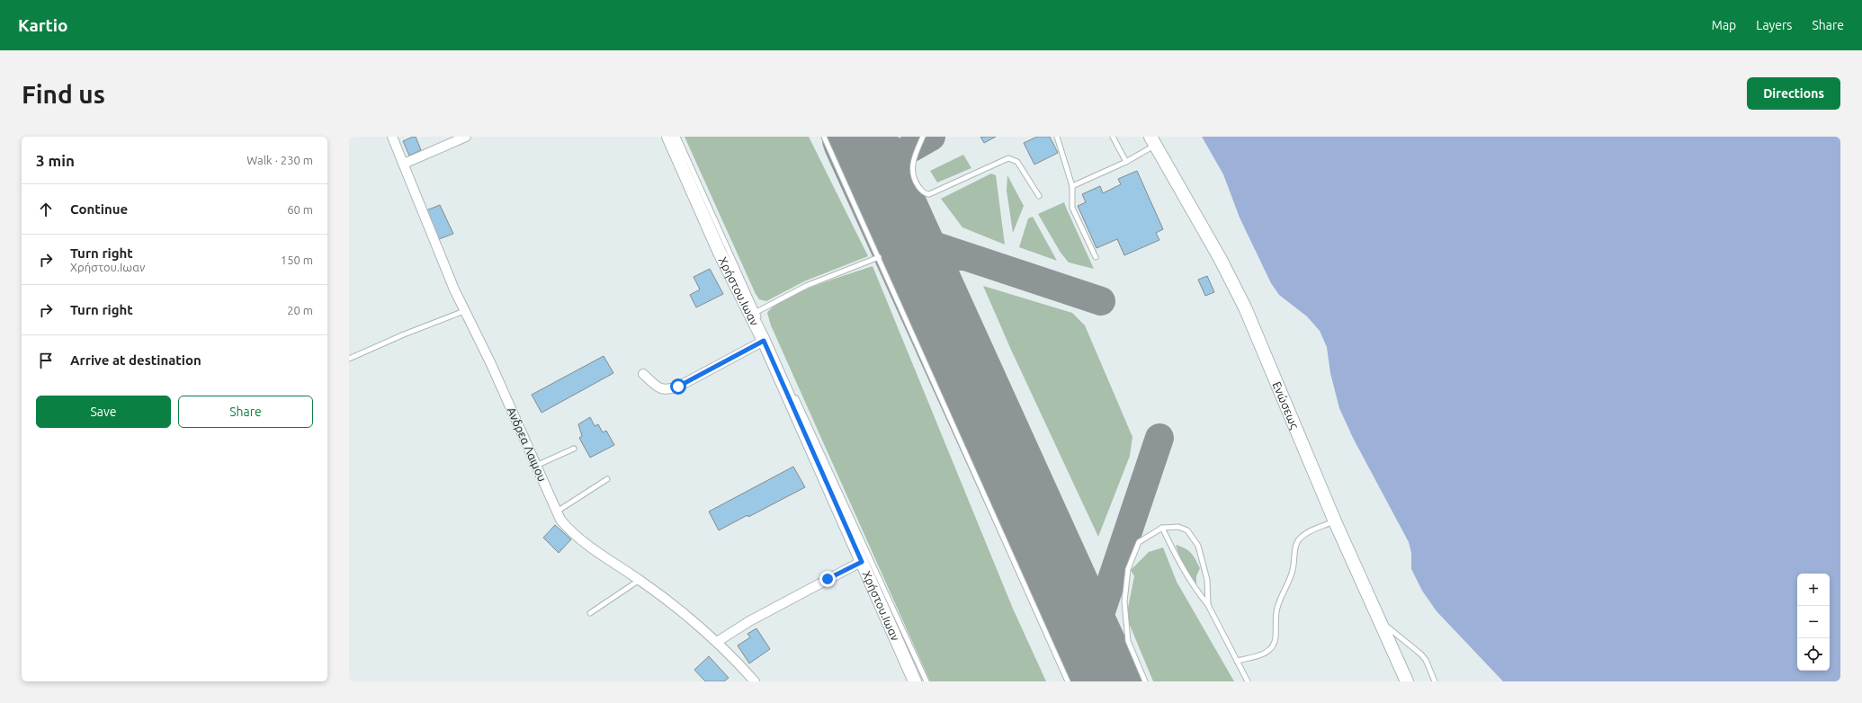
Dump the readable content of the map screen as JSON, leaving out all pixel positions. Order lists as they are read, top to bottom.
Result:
{
  "streets": {
    "street": ["Χρήστου.Ιωαν", "Ενώσεως", "Ανδρεα Λαιμου"]
  },
  "page": {
    "header": "Kartio",
    "nav": ["Map", "Layers", "Share"],
    "buttons": [
      "Directions",
      ["Save", "Share"]
    ],
    "title": "Find us",
    "heading": ["3 min", "Walk · 230 m"],
    "list": [
      ["Continue", "60 m"],
      ["Turn right", "Χρήστου.Ιωαν", "150 m"],
      ["Turn right", "20 m"],
      "Arrive at destination"
    ],
    "map_buttons": ["+", "−"]
  }
}
